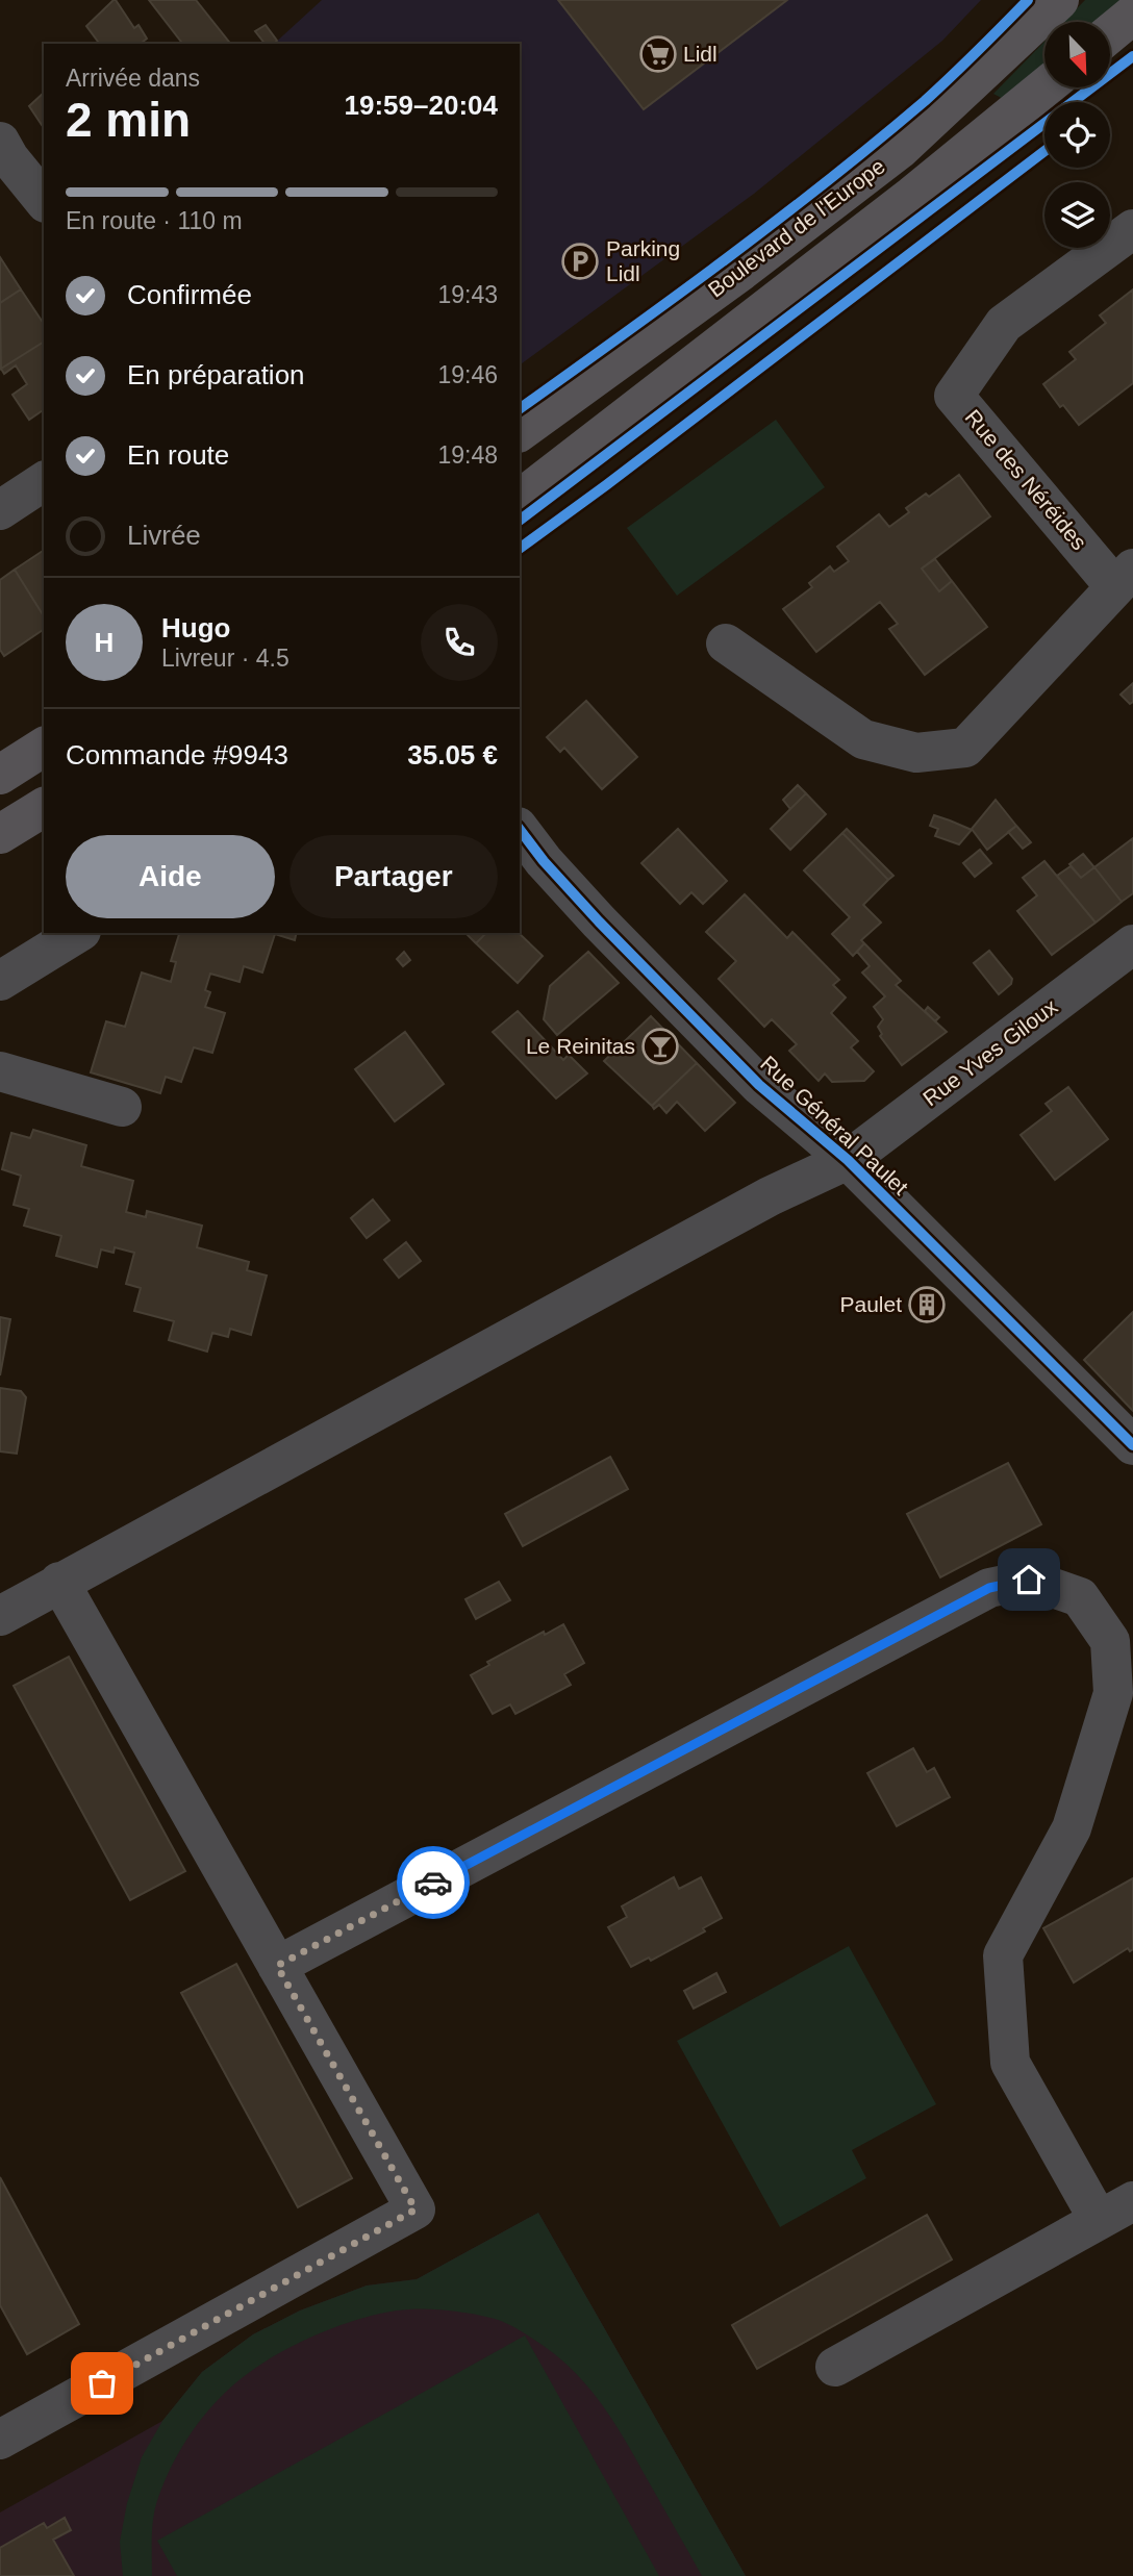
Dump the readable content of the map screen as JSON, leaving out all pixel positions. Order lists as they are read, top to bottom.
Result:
{
  "streets": {
    "main road": ["Boulevard de l'Europe"],
    "street": ["Rue des Néréides", "Rue Yves Giloux", "Rue Général Paulet"]
  },
  "crossings": [
    ["Rue Yves Giloux", "Rue Général Paulet"]
  ],
  "places": {
    "supermarket": ["Lidl"],
    "parking": ["Parking Lidl"],
    "bar": ["Le Reinitas"],
    "building": ["Paulet"]
  },
  "north": "bottom right",
  "page": {
    "heading": ["2 min", "Arrivée dans", "19:59–20:04"],
    "panel": [
      "Hugo",
      "Livreur · 4.5",
      "Commande #9943",
      "35.05 €"
    ],
    "bar": "En route · 110 m",
    "list": [
      ["Confirmée", "19:43"],
      ["En préparation", "19:46"],
      ["En route", "19:48"],
      "Livrée"
    ],
    "round": "H",
    "buttons": ["Aide", "Partager"]
  }
}
